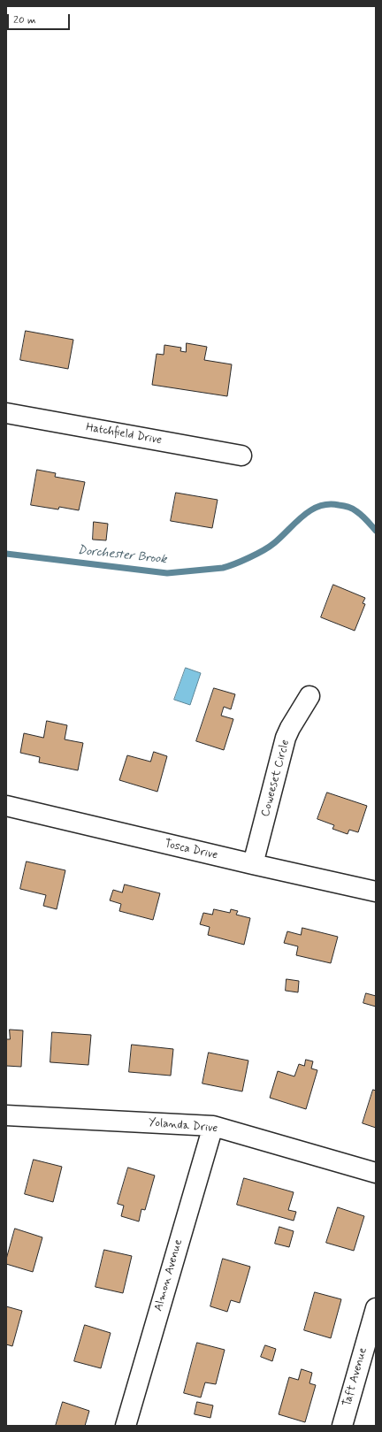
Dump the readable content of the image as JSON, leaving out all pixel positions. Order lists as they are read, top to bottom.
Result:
{
  "streets": {
    "street": [
      "Hatchfield Drive",
      "Coweeset Circle",
      "Tosca Drive",
      "Yolanda Drive",
      "Almon Avenue",
      "Taft Avenue"
    ]
  },
  "crossings": [
    ["Coweeset Circle", "Tosca Drive"],
    ["Yolanda Drive", "Almon Avenue"]
  ],
  "water": ["Dorchester Brook"],
  "scale_bar": "20 m"
}
